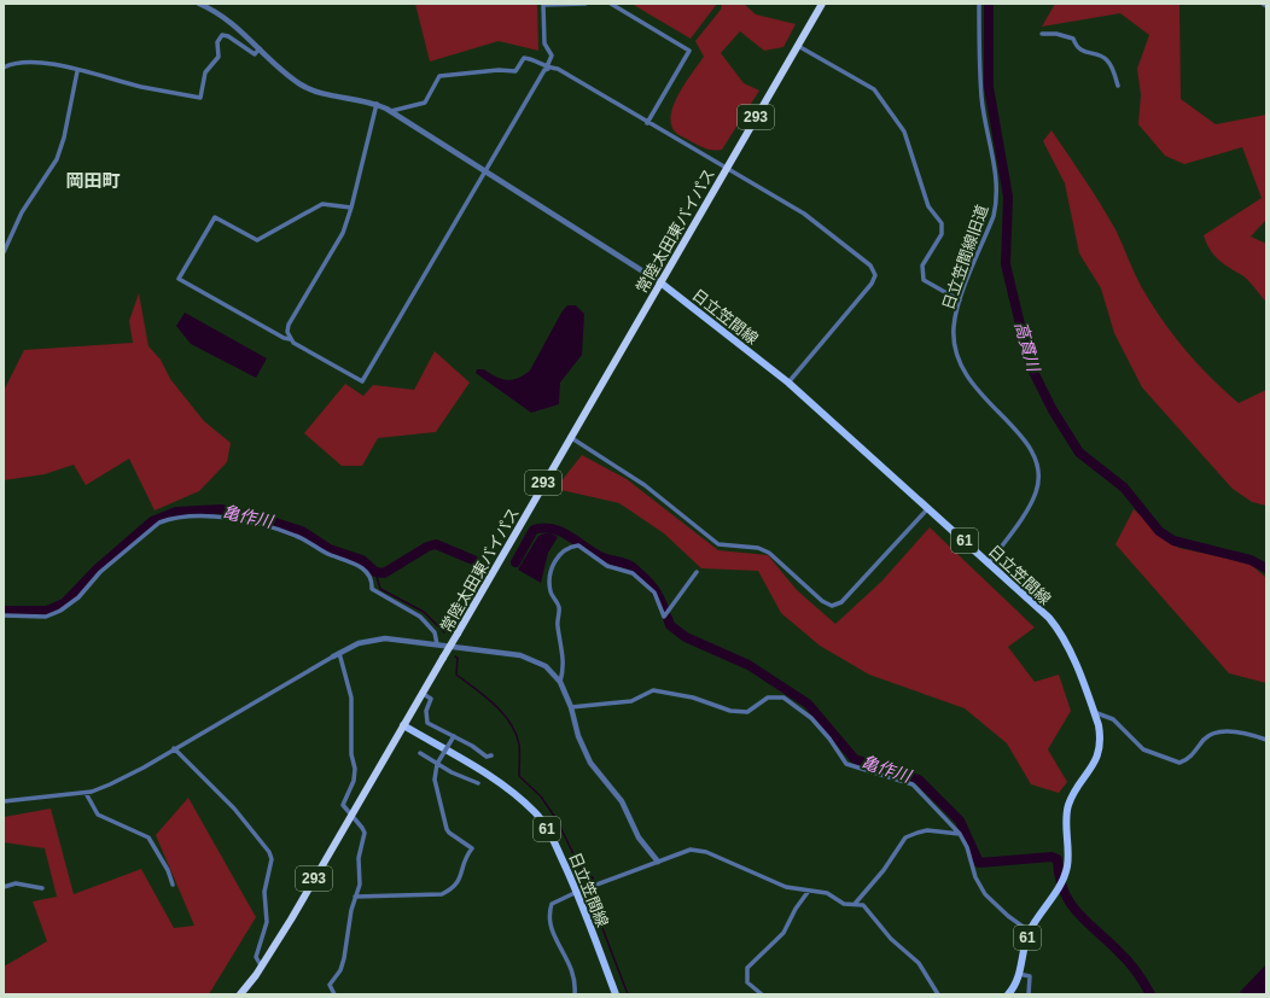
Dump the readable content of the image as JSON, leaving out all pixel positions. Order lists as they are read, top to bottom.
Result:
{
  "streets": {
    "highway": ["293", "常陸太田東バイパス"],
    "main road": ["日立笠間線", "61"],
    "street": ["日立笠間線旧道"]
  },
  "crossings": [
    ["常陸太田東バイパス", "日立笠間線"],
    ["日立笠間線旧道", "日立笠間線"]
  ],
  "districts": ["岡田町"],
  "water": ["高貫川", "亀作川"]
}
